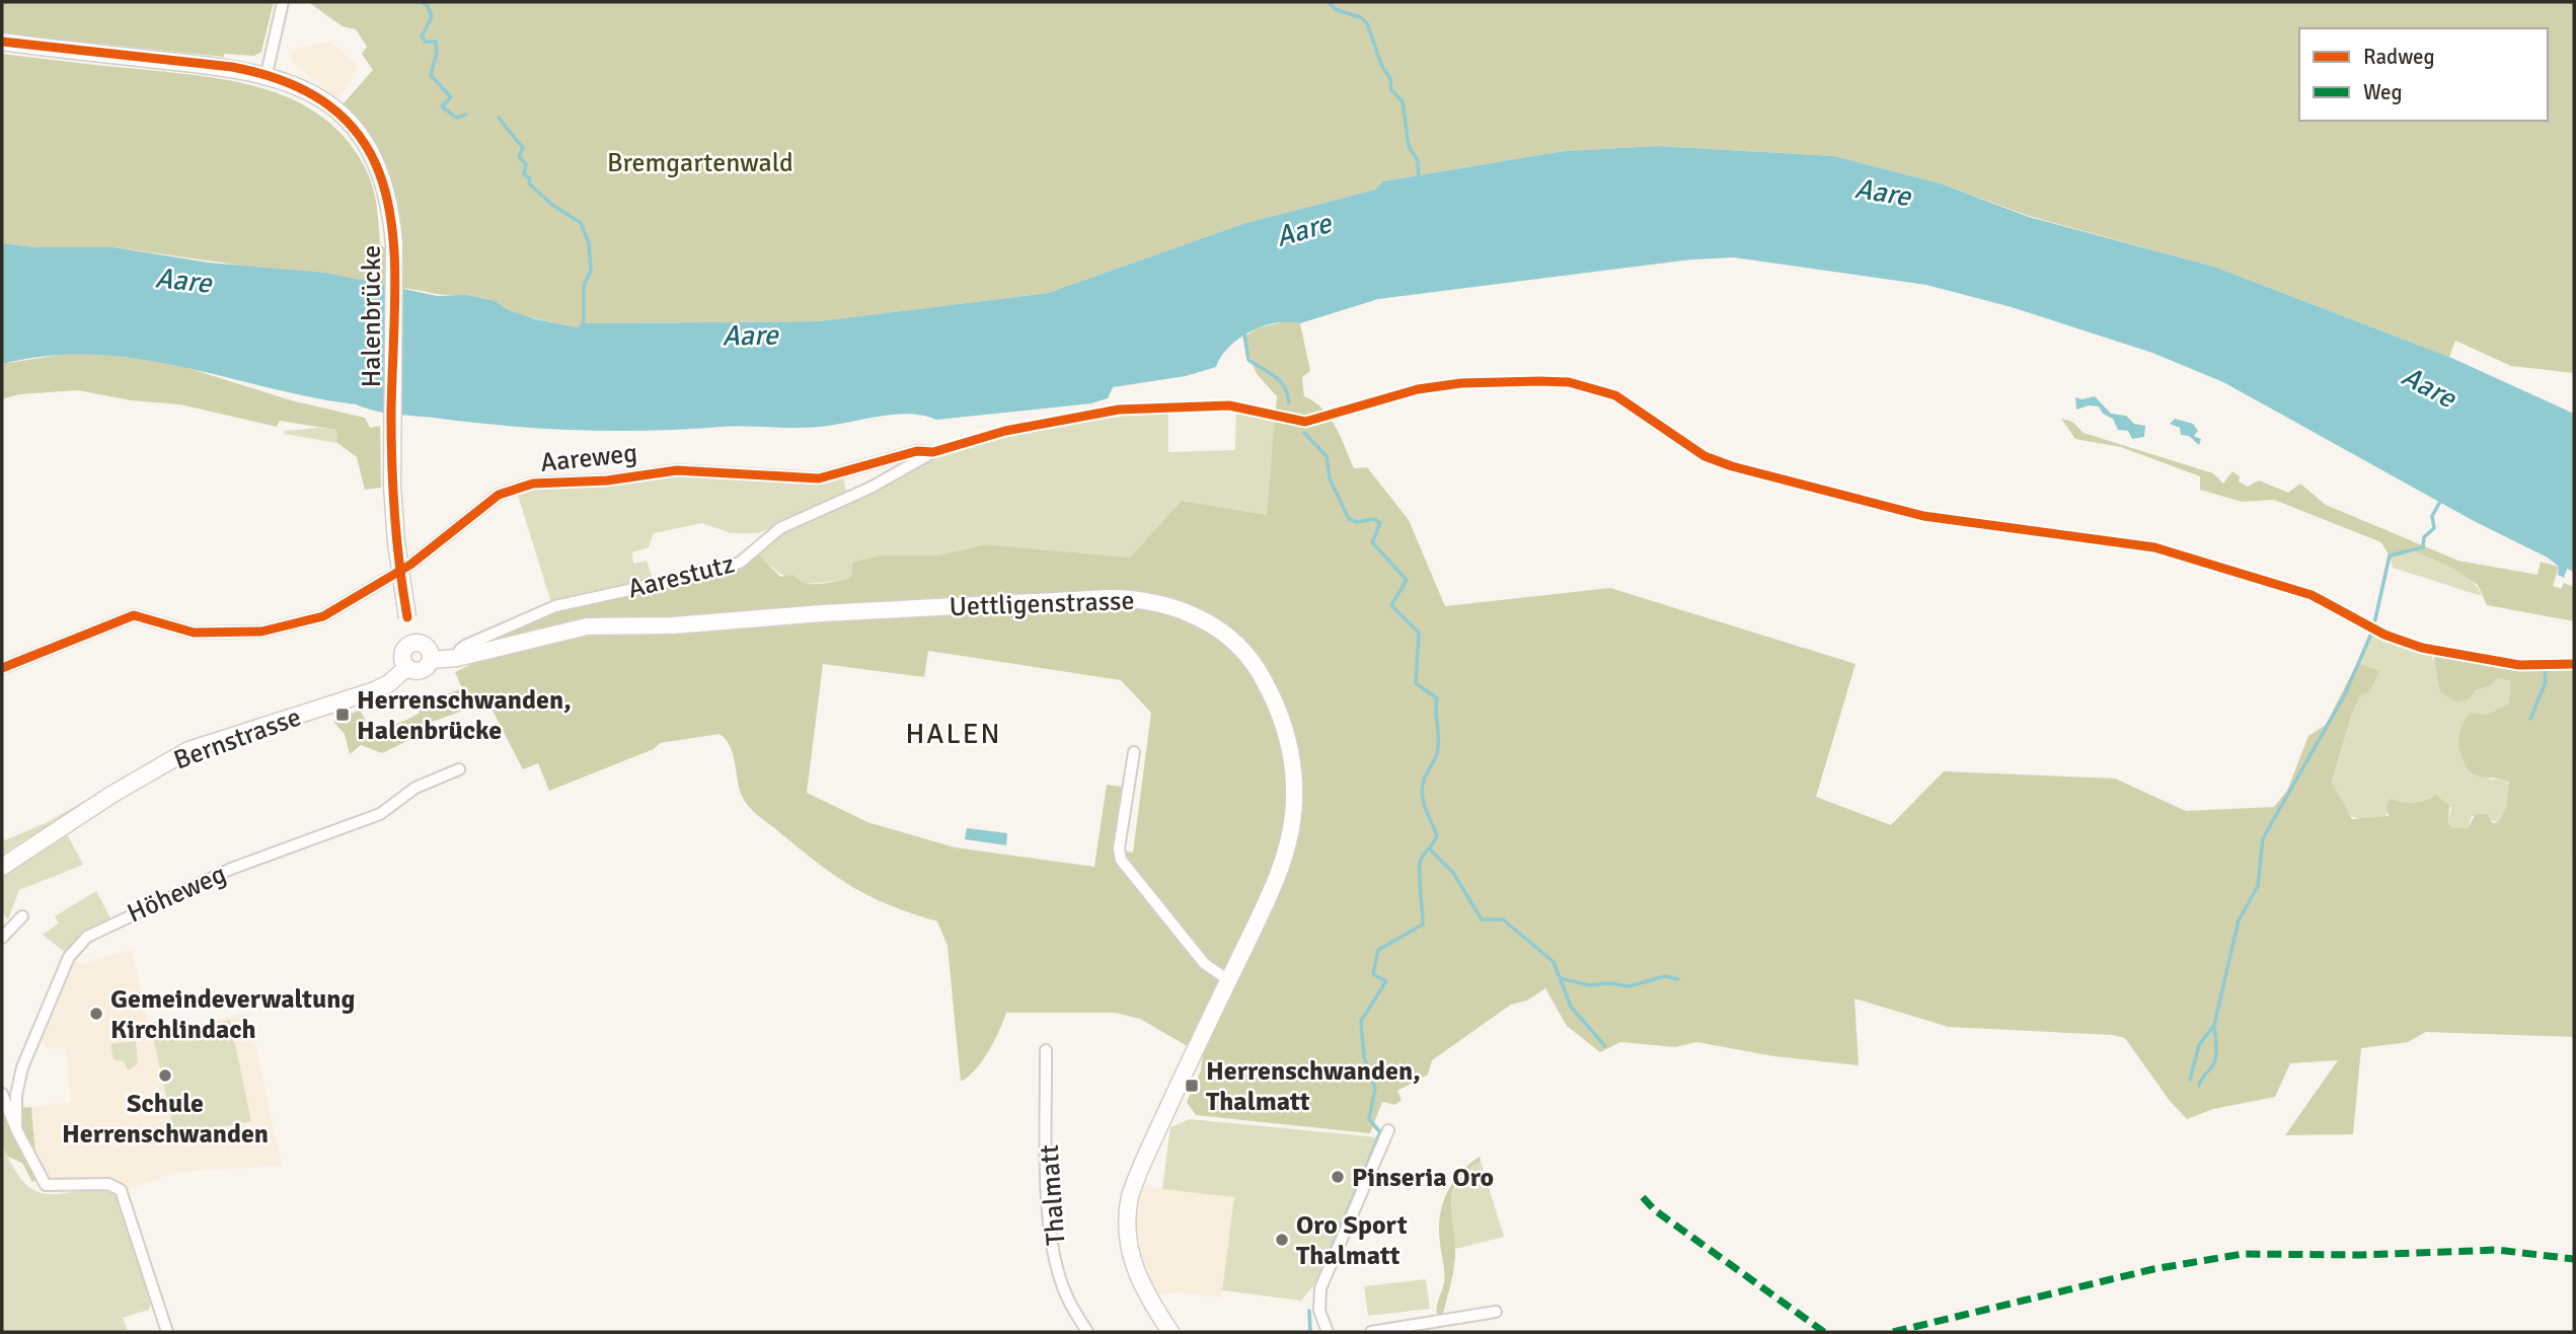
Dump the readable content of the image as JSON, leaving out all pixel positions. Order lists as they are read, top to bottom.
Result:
{
  "streets": {
    "main road": ["Halenbrücke", "Uettligenstrasse", "Bernstrasse"],
    "street": [
      "Aareweg",
      "Aarestutz",
      "Höheweg",
      "Thalmatt"
    ]
  },
  "crossings": [
    ["Halenbrücke", "Uettligenstrasse"],
    ["Halenbrücke", "Bernstrasse"],
    ["Aareweg", "Aarestutz"],
    ["Aarestutz", "Uettligenstrasse"],
    ["Uettligenstrasse", "Bernstrasse"]
  ],
  "districts": ["HALEN"],
  "water": ["Aare"],
  "parks": ["Bremgartenwald"],
  "places": {
    "transit": ["Herrenschwanden, Halenbrücke", "Herrenschwanden, Thalmatt"],
    "other": [
      "Gemeindeverwaltung Kirchlindach",
      "Schule Herrenschwanden",
      "Pinseria Oro",
      "Oro Sport Thalmatt"
    ]
  },
  "legend": ["Radweg", "Weg"]
}
